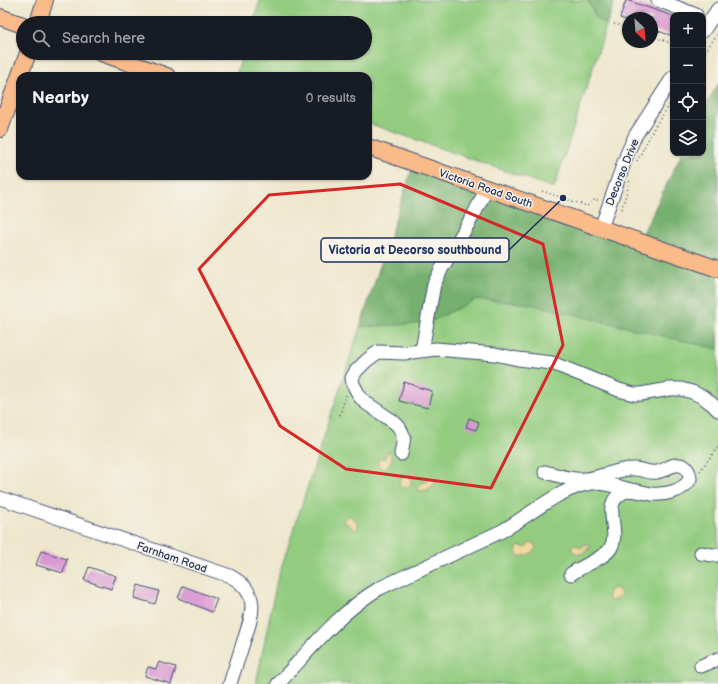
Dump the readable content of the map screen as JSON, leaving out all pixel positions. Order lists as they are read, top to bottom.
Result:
{
  "streets": {
    "main road": ["Victoria Road South"],
    "street": ["Decorso Drive", "Farnham Road"]
  },
  "crossings": [
    ["Decorso Drive", "Victoria Road South"]
  ],
  "places": ["Victoria at Decorso southbound"],
  "north": "bottom right",
  "page": {
    "map_buttons": ["+", "−"],
    "search": "Search here",
    "heading": ["Nearby", "0 results"]
  }
}
